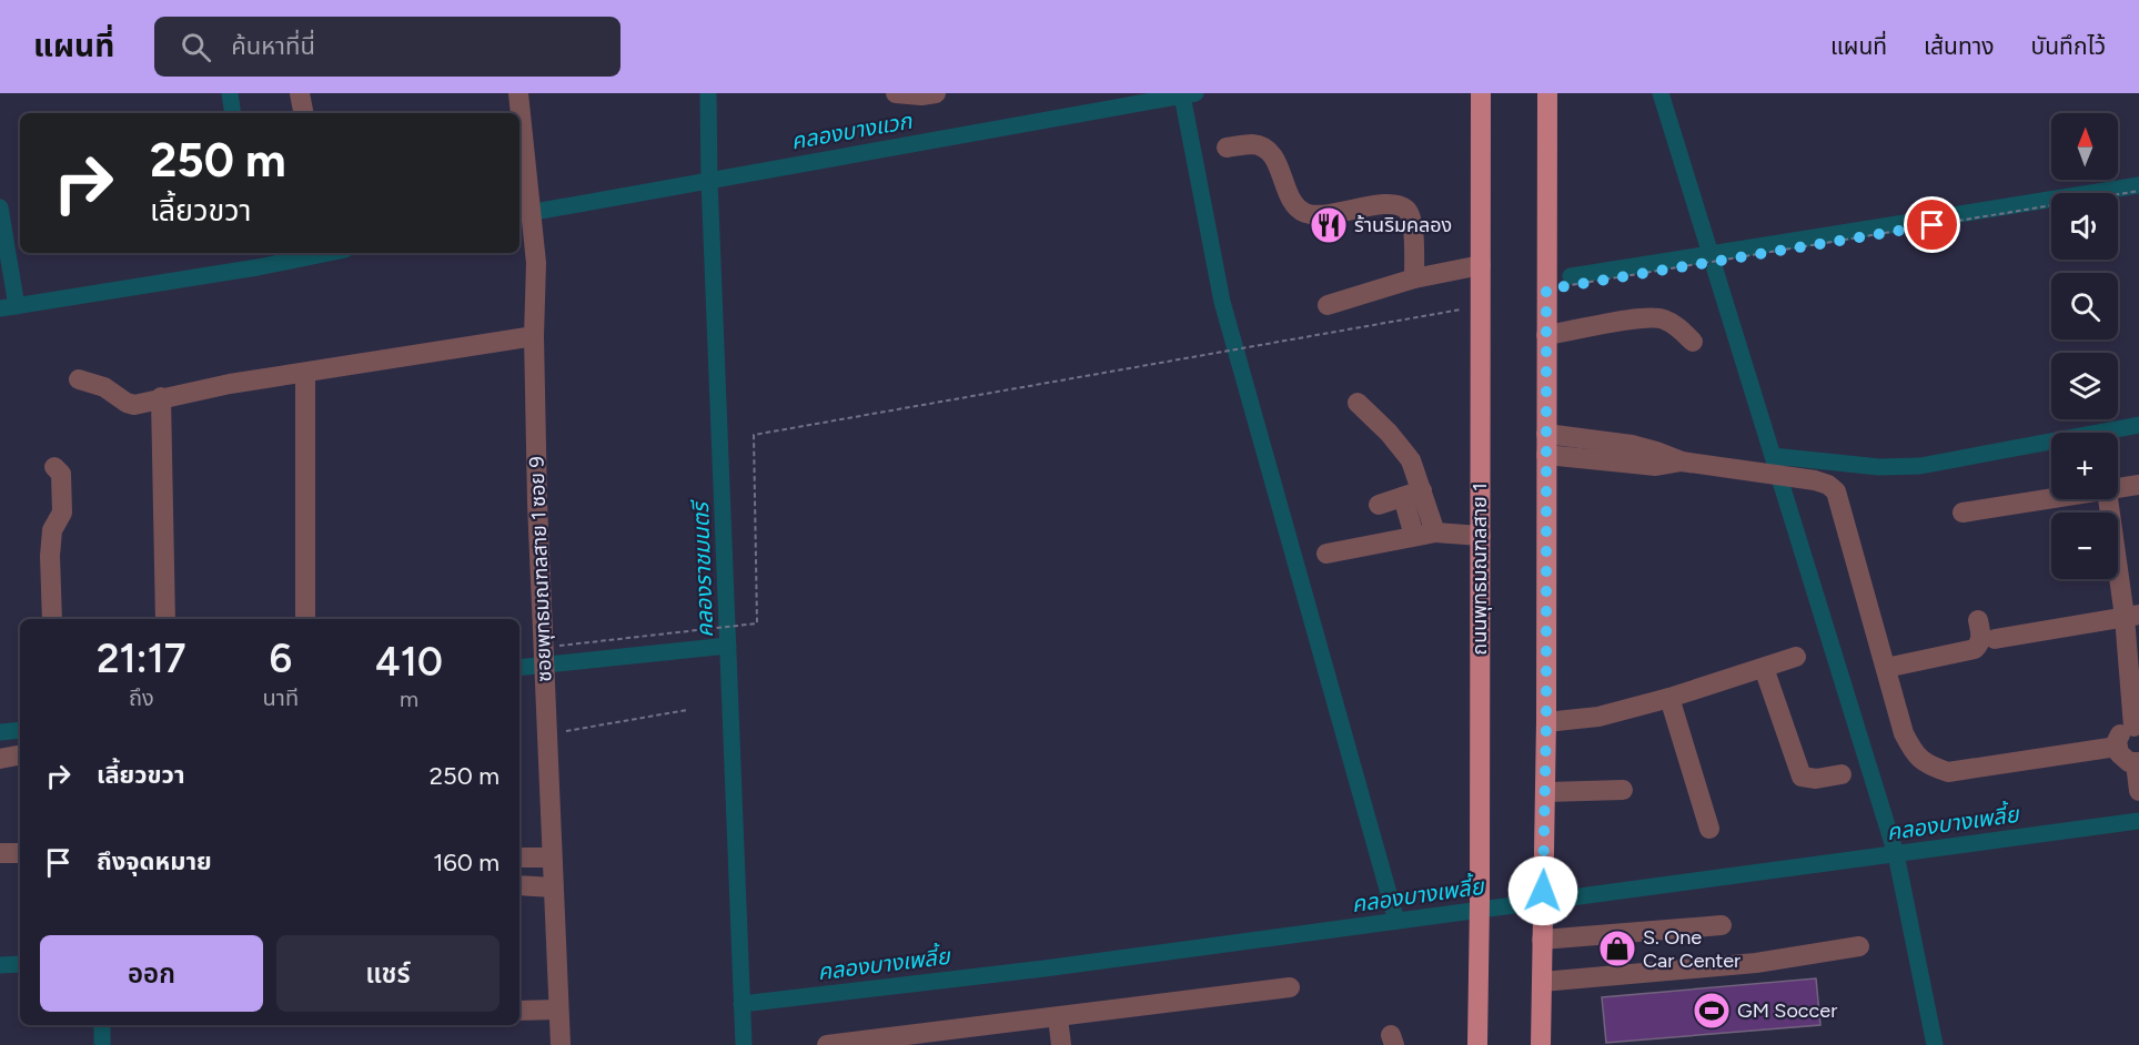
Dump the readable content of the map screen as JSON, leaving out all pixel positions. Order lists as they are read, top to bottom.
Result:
{
  "streets": {
    "main road": ["ถนนพุทธมณฑลสาย 1"],
    "street": ["ซอยพุทธมณฑลสาย 1 ซอย 9"]
  },
  "water": ["คลองบางแวก", "คลองราชมนตรี", "คลองบางเพลี้ย"],
  "places": {
    "restaurant": ["ร้านริมคลอง"],
    "shop": ["S. One Car Center"],
    "sports": ["GM Soccer"]
  },
  "north": "top",
  "page": {
    "header": "แผนที่",
    "search": "ค้นหาที่นี่",
    "nav": ["แผนที่", "เส้นทาง", "บันทึกไว้"],
    "map_buttons": ["+", "−"],
    "turn": ["250 m", "เลี้ยวขวา"],
    "eta": [
      "21:17",
      "ถึง",
      "6",
      "นาที",
      "410",
      "m"
    ],
    "list": [
      {
        "name": "เลี้ยวขวา",
        "value": "250 m"
      },
      {
        "name": "ถึงจุดหมาย",
        "value": "160 m"
      }
    ],
    "buttons": ["ออก", "แชร์"]
  }
}
